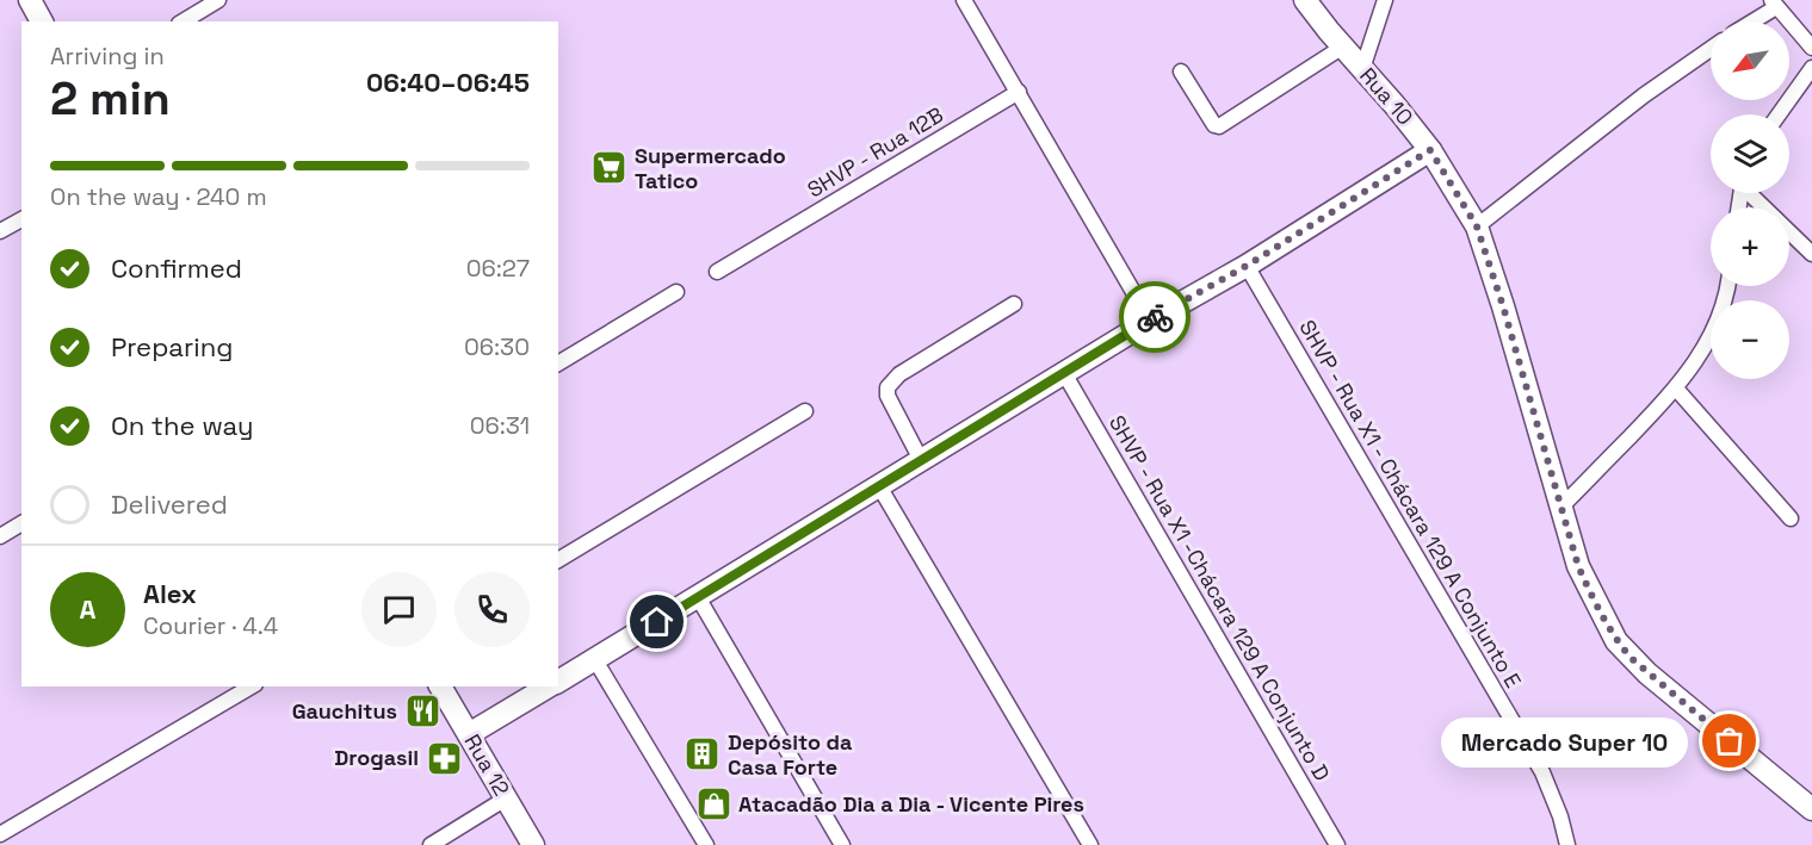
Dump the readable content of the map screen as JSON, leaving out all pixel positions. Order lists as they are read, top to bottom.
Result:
{
  "streets": {
    "street": [
      "Rua 10",
      "SHVP - Rua 12B",
      "SHVP - Rua X1 - Chácara 129 A Conjunto E",
      "SHVP - Rua X1 -Chácara 129 A Conjunto D",
      "Rua 12"
    ]
  },
  "places": {
    "supermarket": ["Supermercado Tatico"],
    "restaurant": ["Gauchitus"],
    "other": ["Mercado Super 10"],
    "building": ["Depósito da Casa Forte"],
    "pharmacy": ["Drogasil"],
    "shop": ["Atacadão Dia a Dia - Vicente Pires"]
  },
  "north": "bottom left",
  "page": {
    "map_buttons": ["+", "−"],
    "heading": ["2 min", "Arriving in", "06:40–06:45"],
    "panel": ["Alex", "Courier · 4.4"],
    "bar": "On the way · 240 m",
    "list": [
      ["Confirmed", "06:27"],
      ["Preparing", "06:30"],
      ["On the way", "06:31"],
      "Delivered"
    ],
    "round": "A",
    "bubble": "Mercado Super 10"
  }
}
